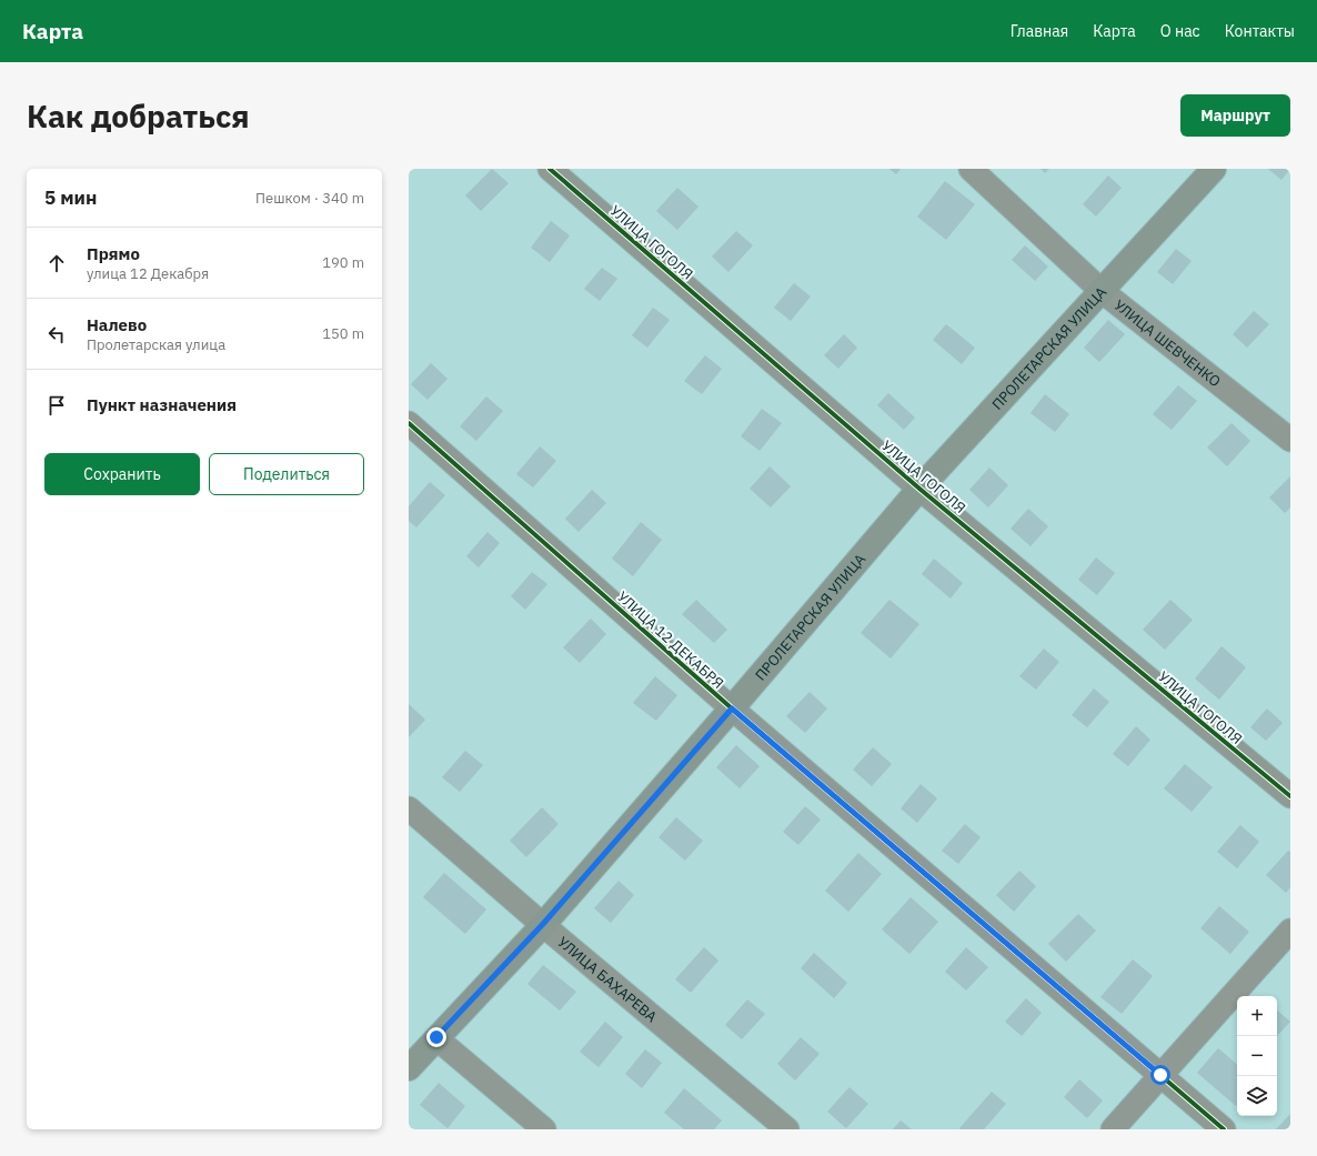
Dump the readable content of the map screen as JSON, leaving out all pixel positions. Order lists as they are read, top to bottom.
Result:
{
  "streets": {
    "main road": ["ПРОЛЕТАРСКАЯ УЛИЦА"],
    "street": [
      "УЛИЦА ГОГОЛЯ",
      "УЛИЦА ШЕВЧЕНКО",
      "УЛИЦА 12 ДЕКАБРЯ",
      "УЛИЦА БАХАРЕВА"
    ]
  },
  "crossings": [
    ["УЛИЦА ГОГОЛЯ", "ПРОЛЕТАРСКАЯ УЛИЦА"],
    ["УЛИЦА ШЕВЧЕНКО", "ПРОЛЕТАРСКАЯ УЛИЦА"],
    ["ПРОЛЕТАРСКАЯ УЛИЦА", "УЛИЦА 12 ДЕКАБРЯ"],
    ["ПРОЛЕТАРСКАЯ УЛИЦА", "УЛИЦА БАХАРЕВА"]
  ],
  "page": {
    "header": "Карта",
    "nav": [
      "Главная",
      "Карта",
      "О нас",
      "Контакты"
    ],
    "buttons": [
      "Маршрут",
      ["Сохранить", "Поделиться"]
    ],
    "title": "Как добраться",
    "heading": ["5 мин", "Пешком · 340 m"],
    "list": [
      ["Прямо", "улица 12 Декабря", "190 m"],
      ["Налево", "Пролетарская улица", "150 m"],
      "Пункт назначения"
    ],
    "map_buttons": ["+", "−"]
  }
}
